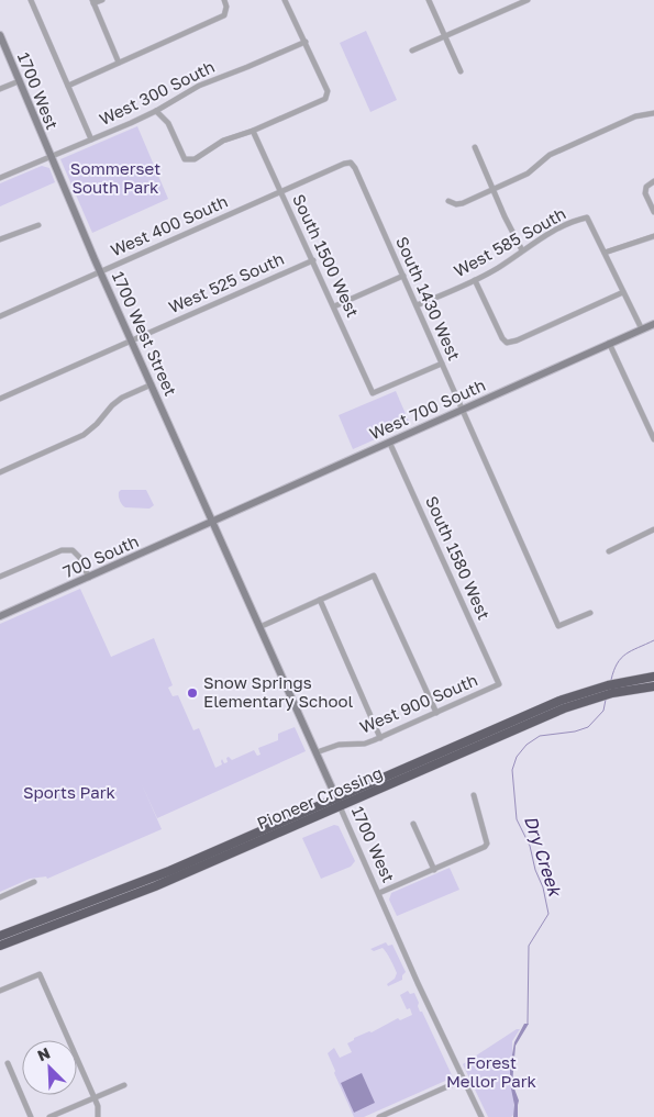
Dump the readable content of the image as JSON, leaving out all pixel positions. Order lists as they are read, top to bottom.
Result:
{
  "streets": {
    "highway": ["Pioneer Crossing"],
    "street": [
      "1700 West",
      "West 300 South",
      "West 400 South",
      "West 585 South",
      "South 1500 West",
      "West 525 South",
      "South 1430 West",
      "1700 West Street",
      "West 700 South",
      "700 South",
      "South 1580 West",
      "West 900 South"
    ]
  },
  "crossings": [
    ["1700 West", "West 300 South"],
    ["1700 West", "1700 West Street"],
    ["1700 West", "West 700 South"],
    ["1700 West", "700 South"],
    ["1700 West", "West 900 South"],
    ["1700 West", "Pioneer Crossing"],
    ["West 300 South", "1700 West Street"],
    ["West 400 South", "South 1500 West"],
    ["West 400 South", "South 1430 West"],
    ["West 400 South", "1700 West Street"],
    ["West 585 South", "South 1430 West"],
    ["South 1500 West", "West 525 South"],
    ["South 1500 West", "South 1430 West"],
    ["West 525 South", "1700 West Street"],
    ["South 1430 West", "West 700 South"],
    ["1700 West Street", "West 700 South"],
    ["1700 West Street", "700 South"],
    ["West 700 South", "700 South"],
    ["West 700 South", "South 1580 West"],
    ["South 1580 West", "West 900 South"]
  ],
  "water": ["Dry Creek"],
  "parks": ["Sommerset South Park", "Sports Park", "Forest Mellor Park"],
  "places": ["Snow Springs Elementary School"],
  "north": "top left"
}
